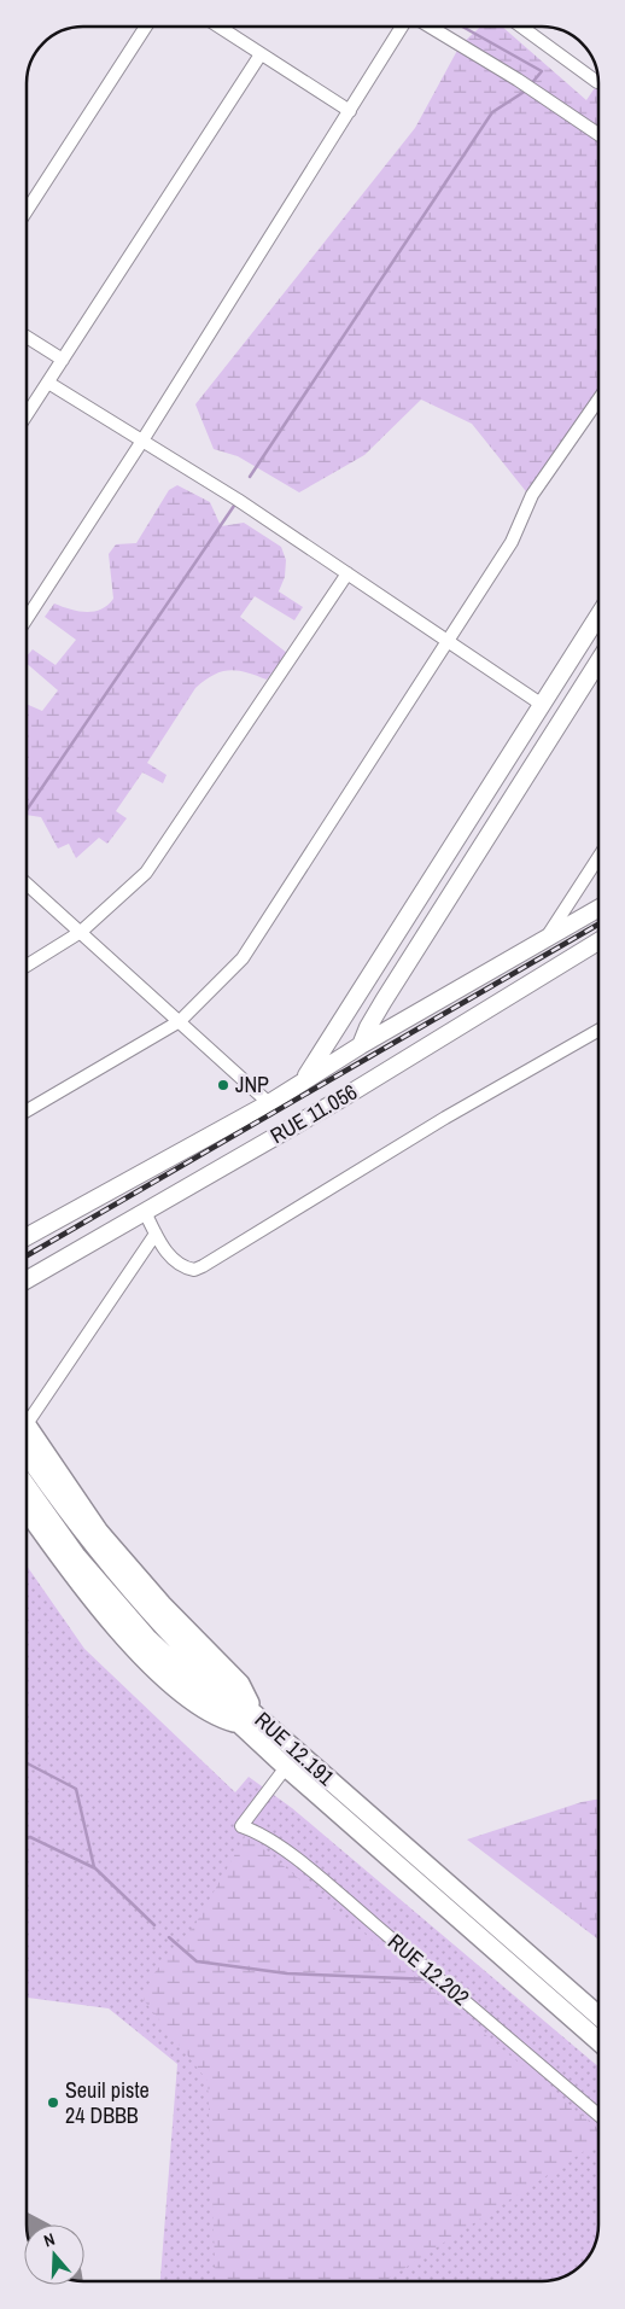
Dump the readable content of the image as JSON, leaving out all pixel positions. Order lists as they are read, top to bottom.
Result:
{
  "streets": {
    "main road": ["RUE 11.056", "RUE 12.191"],
    "street": ["RUE 12.202"]
  },
  "crossings": [
    ["RUE 12.191", "RUE 12.202"]
  ],
  "places": ["JNP", "Seuil piste 24 DBBB"],
  "north": "top"
}
